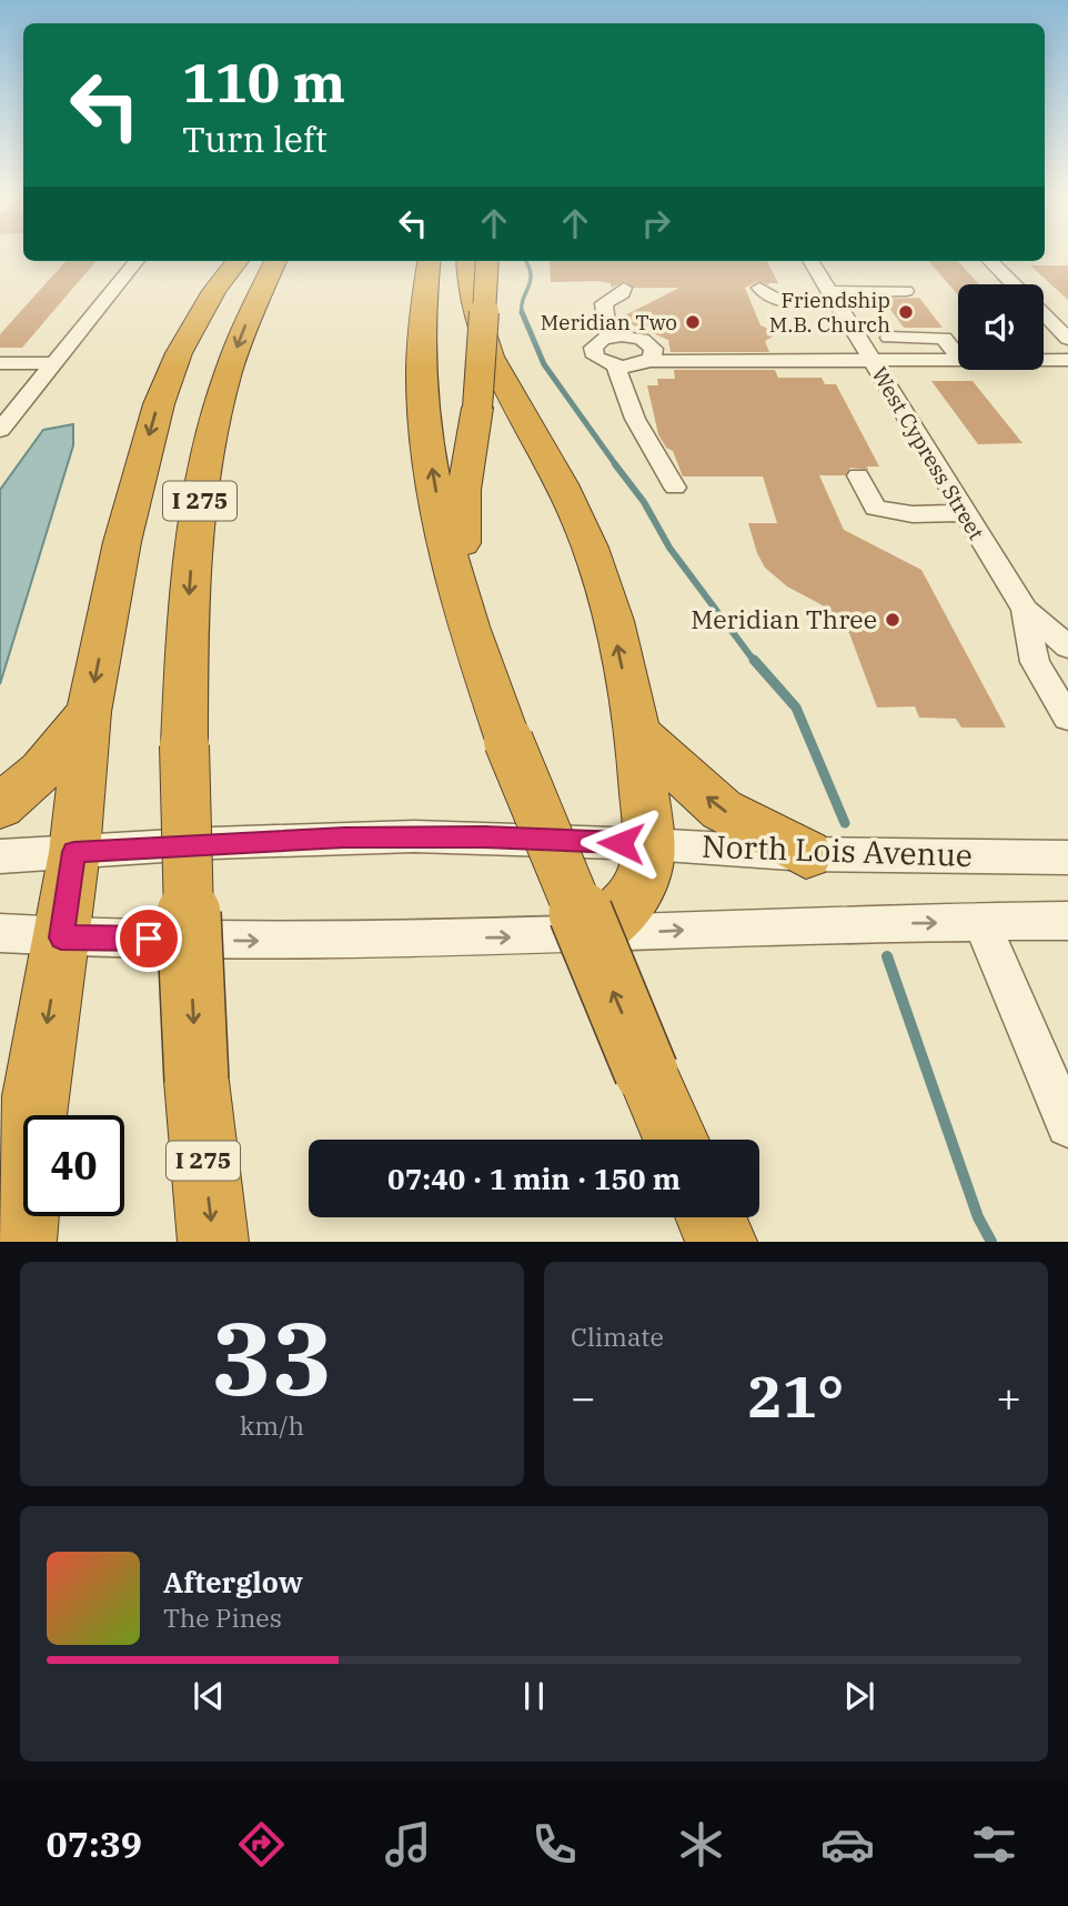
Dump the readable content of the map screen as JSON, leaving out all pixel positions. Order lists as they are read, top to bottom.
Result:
{
  "streets": {
    "highway": ["I 275"],
    "street": ["West Cypress Street", "North Lois Avenue"]
  },
  "places": ["Friendship M.B. Church", "Meridian Two", "Meridian Three"],
  "page": {
    "turn": ["110 m", "Turn left"],
    "limit": "40",
    "trip": "07:40 · 1 min · 150 m",
    "tile": [
      ["33", "km/h"],
      "Climate"
    ],
    "heat": ["−", "21°", "+"],
    "song": ["Afterglow", "The Pines"],
    "tabs": "07:39"
  }
}
